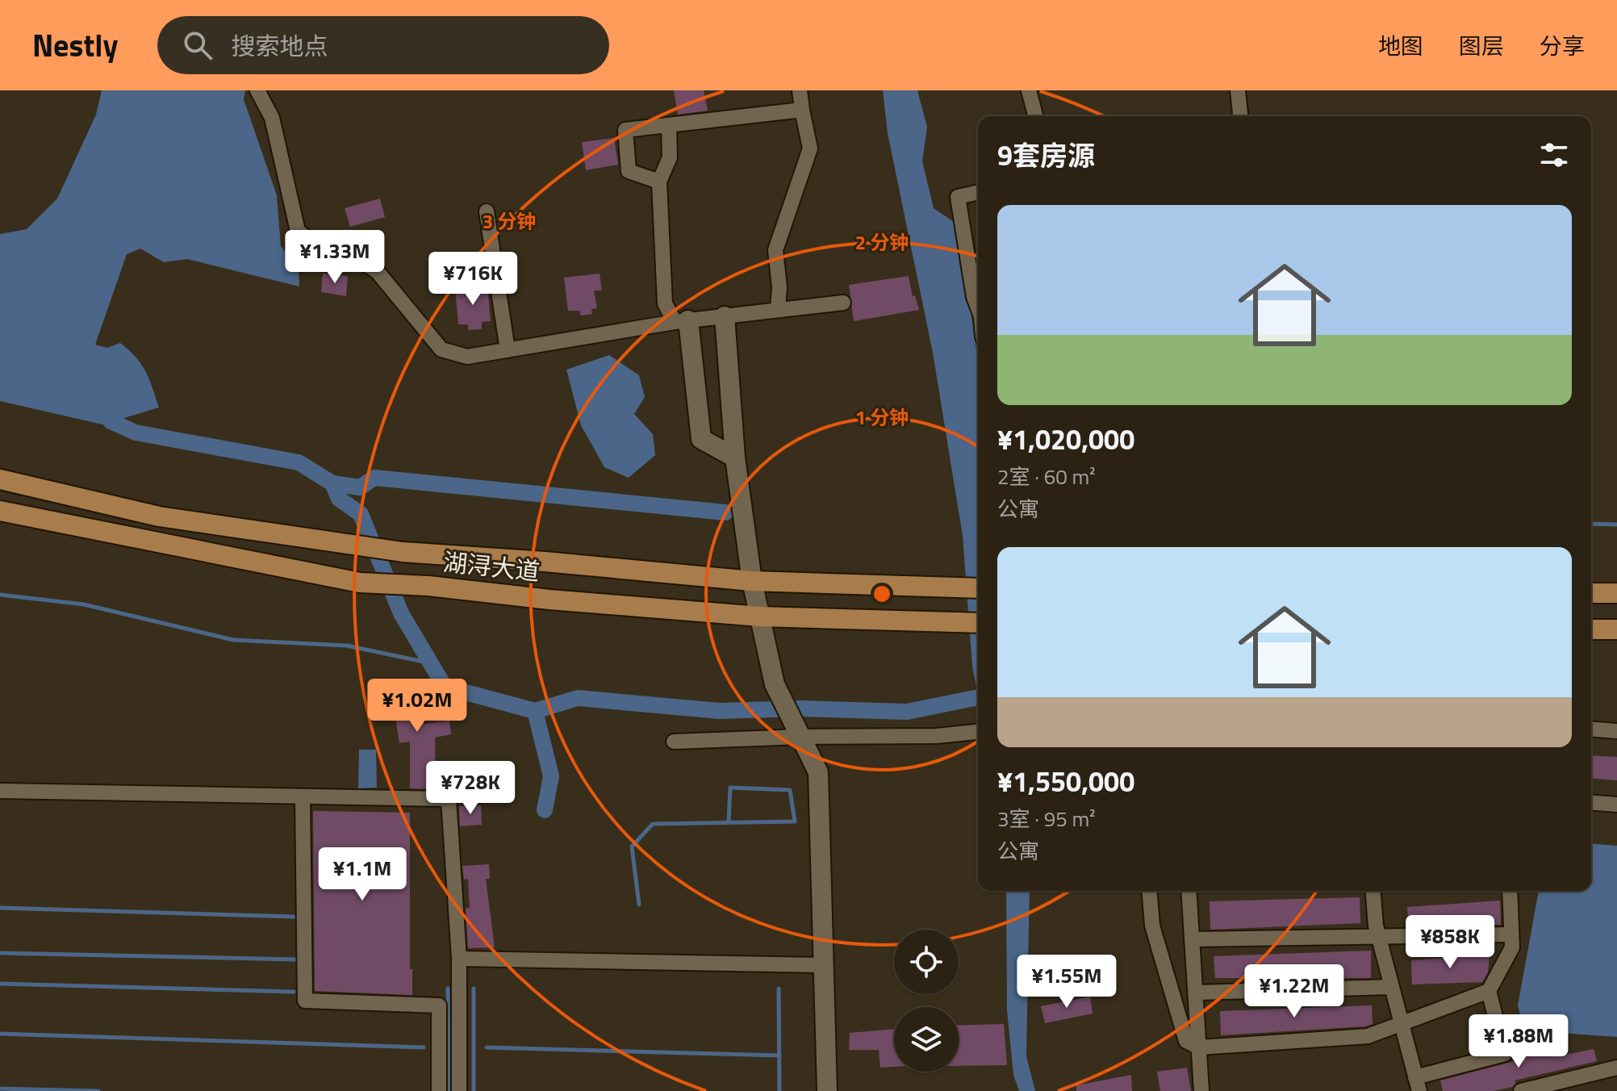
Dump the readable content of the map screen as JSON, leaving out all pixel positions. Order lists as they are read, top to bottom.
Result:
{
  "streets": {
    "main road": ["湖浔大道"]
  },
  "page": {
    "header": "Nestly",
    "search": "搜索地点",
    "nav": ["地图", "图层", "分享"],
    "heading": "9套房源",
    "list": [
      {
        "name": "¥1,020,000",
        "note": "2室 · 60 m² · 公寓"
      },
      {
        "name": "¥1,550,000",
        "note": "3室 · 95 m² · 公寓"
      }
    ],
    "price": [
      "¥1.33M",
      "¥716K",
      "¥1.02M",
      "¥728K",
      "¥1.1M",
      "¥858K",
      "¥1.55M",
      "¥1.22M",
      "¥1.88M"
    ]
  },
  "rings": ["3 分钟", "2 分钟", "1 分钟"]
}
